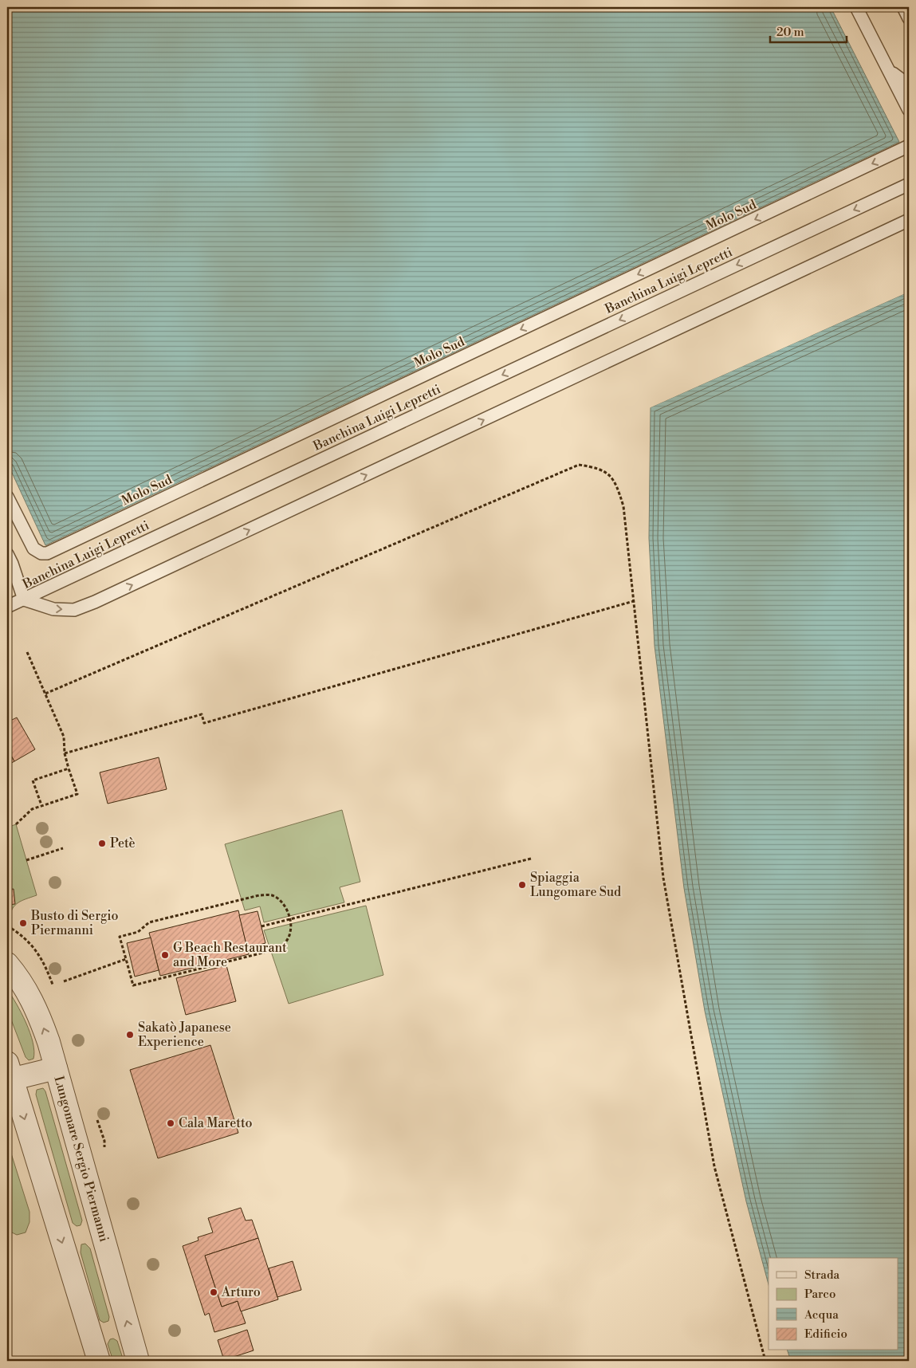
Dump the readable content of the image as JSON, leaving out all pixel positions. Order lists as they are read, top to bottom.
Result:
{
  "streets": {
    "street": ["Lungomare Sergio Piermanni"],
    "lane": ["Molo Sud", "Banchina Luigi Lepretti"]
  },
  "one_way": ["Molo Sud"],
  "places": [
    "Petè",
    "Spiaggia Lungomare Sud",
    "Busto di Sergio Piermanni",
    "G Beach Restaurant and More",
    "Sakatò Japanese Experience",
    "Cala Maretto",
    "Arturo"
  ],
  "legend": [
    "Strada",
    "Parco",
    "Acqua",
    "Edificio"
  ],
  "scale_bar": "20 m"
}
